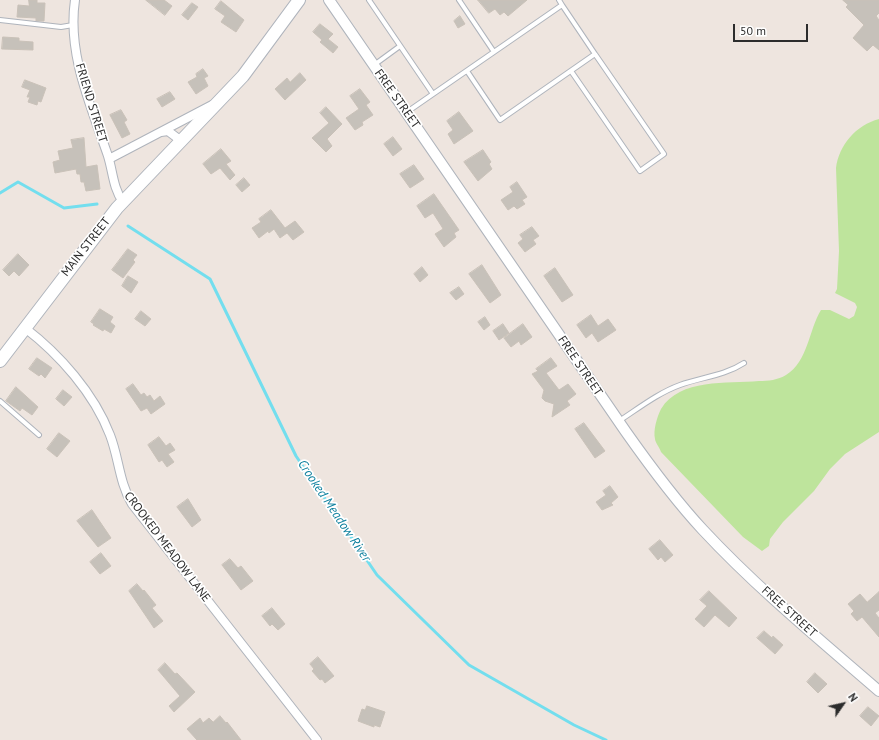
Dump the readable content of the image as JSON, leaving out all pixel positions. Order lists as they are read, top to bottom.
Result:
{
  "streets": {
    "main road": ["MAIN STREET"],
    "street": ["FREE STREET", "FRIEND STREET", "CROOKED MEADOW LANE"]
  },
  "crossings": [
    ["FRIEND STREET", "MAIN STREET"],
    ["MAIN STREET", "CROOKED MEADOW LANE"]
  ],
  "water": ["Crooked Meadow River"],
  "scale_bar": "50 m",
  "north": "top right"
}
